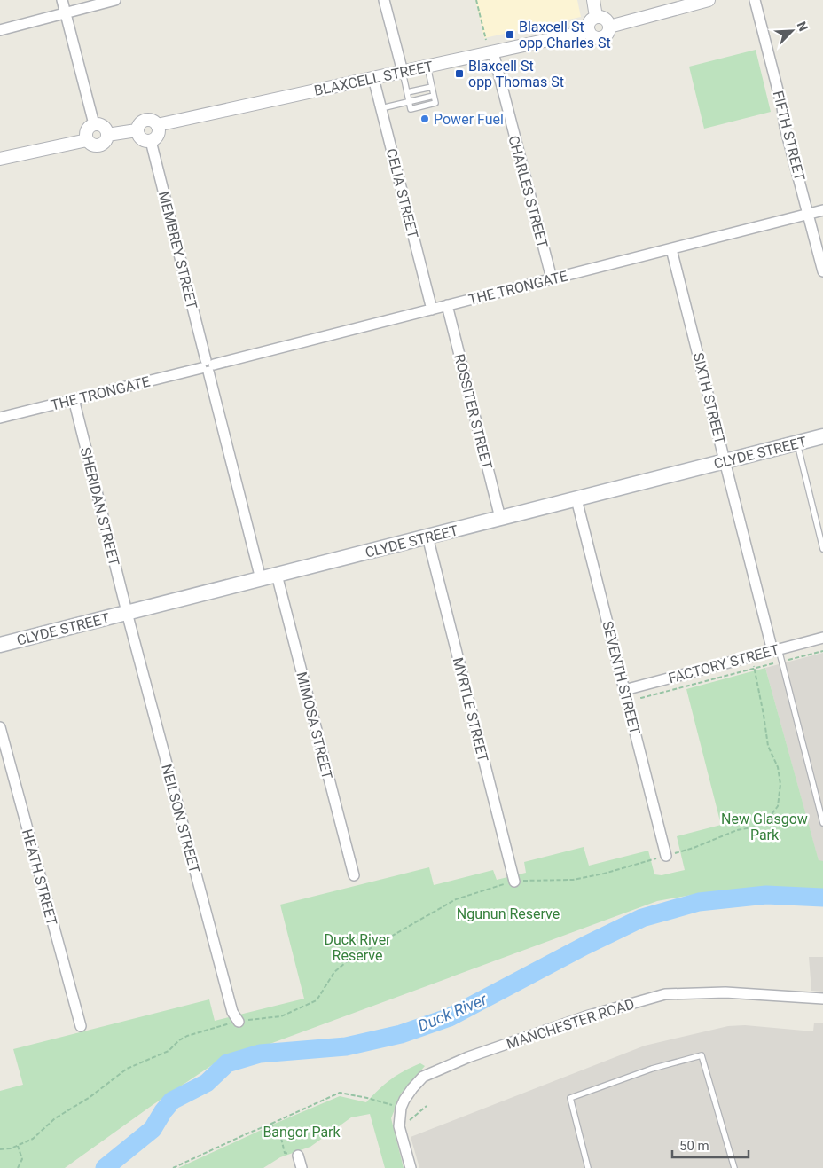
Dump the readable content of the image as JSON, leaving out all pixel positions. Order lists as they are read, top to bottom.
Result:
{
  "streets": {
    "main road": ["CLYDE STREET"],
    "street": [
      "BLAXCELL STREET",
      "FIFTH STREET",
      "CHARLES STREET",
      "CELIA STREET",
      "MEMBREY STREET",
      "THE TRONGATE",
      "SIXTH STREET",
      "ROSSITER STREET",
      "SHERIDAN STREET",
      "FACTORY STREET",
      "SEVENTH STREET",
      "MYRTLE STREET",
      "MIMOSA STREET",
      "NEILSON STREET",
      "HEATH STREET",
      "MANCHESTER ROAD"
    ]
  },
  "crossings": [
    ["BLAXCELL STREET", "CHARLES STREET"],
    ["BLAXCELL STREET", "CELIA STREET"],
    ["BLAXCELL STREET", "MEMBREY STREET"],
    ["FIFTH STREET", "THE TRONGATE"],
    ["CHARLES STREET", "THE TRONGATE"],
    ["CELIA STREET", "THE TRONGATE"],
    ["MEMBREY STREET", "THE TRONGATE"],
    ["MEMBREY STREET", "CLYDE STREET"],
    ["THE TRONGATE", "SIXTH STREET"],
    ["THE TRONGATE", "ROSSITER STREET"],
    ["THE TRONGATE", "SHERIDAN STREET"],
    ["SIXTH STREET", "CLYDE STREET"],
    ["SIXTH STREET", "FACTORY STREET"],
    ["ROSSITER STREET", "CLYDE STREET"],
    ["CLYDE STREET", "SHERIDAN STREET"],
    ["CLYDE STREET", "SEVENTH STREET"],
    ["CLYDE STREET", "MYRTLE STREET"],
    ["CLYDE STREET", "MIMOSA STREET"],
    ["CLYDE STREET", "NEILSON STREET"],
    ["SHERIDAN STREET", "NEILSON STREET"],
    ["FACTORY STREET", "SEVENTH STREET"]
  ],
  "water": ["Duck River"],
  "parks": [
    "New Glasgow Park",
    "Ngunun Reserve",
    "Duck River Reserve",
    "Bangor Park"
  ],
  "places": {
    "transit": ["Blaxcell St opp Charles St", "Blaxcell St opp Thomas St"],
    "other": ["Power Fuel"]
  },
  "scale_bar": "50 m",
  "north": "top right"
}
